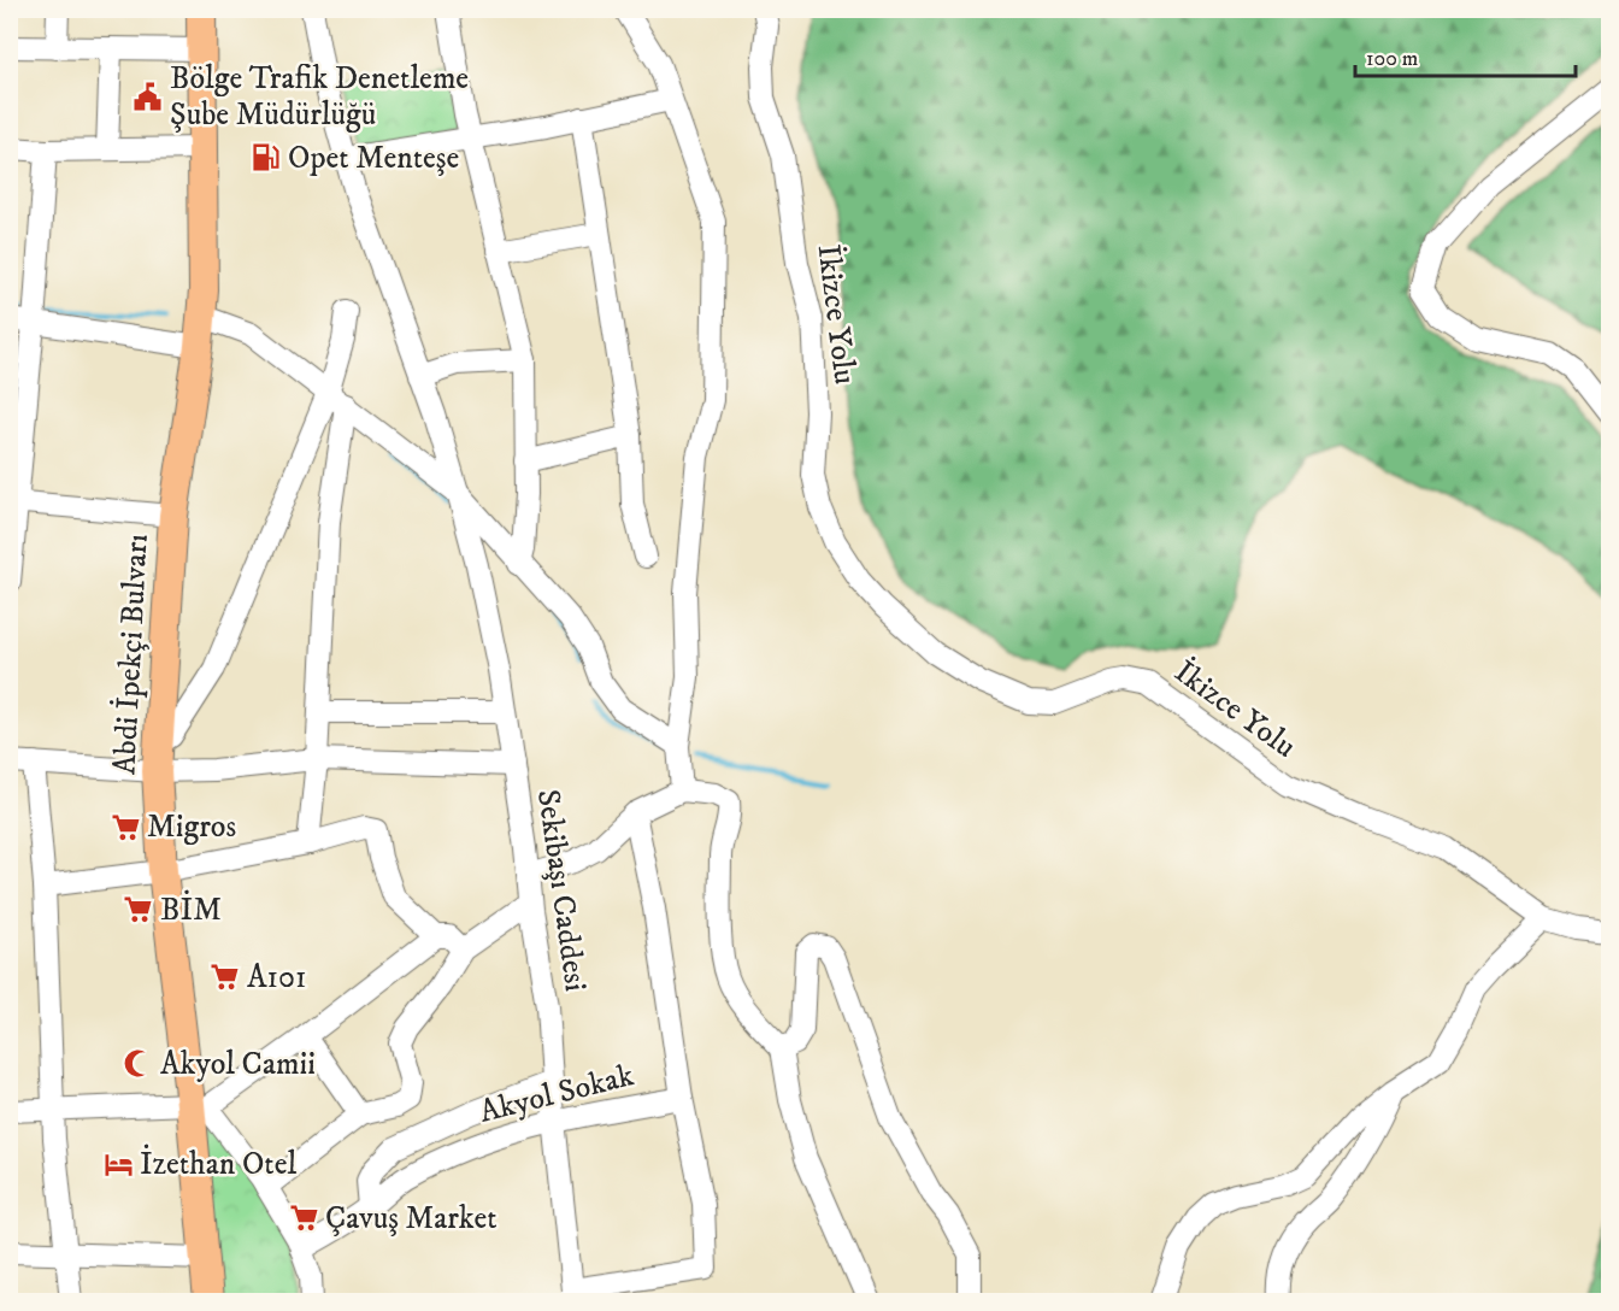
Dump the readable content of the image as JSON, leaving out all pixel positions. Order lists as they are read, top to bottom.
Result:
{
  "streets": {
    "main road": ["Abdi İpekçi Bulvarı"],
    "street": ["İkizce Yolu", "Sekibaşı Caddesi", "Akyol Sokak"]
  },
  "crossings": [
    ["Sekibaşı Caddesi", "Akyol Sokak"]
  ],
  "places": {
    "public building": ["Bölge Trafik Denetleme Şube Müdürlüğü"],
    "fuel station": ["Opet Menteşe"],
    "supermarket": [
      "Migros",
      "BİM",
      "A101",
      "Çavuş Market"
    ],
    "mosque": ["Akyol Camii"],
    "hotel": ["İzethan Otel"]
  },
  "scale_bar": "100 m"
}
